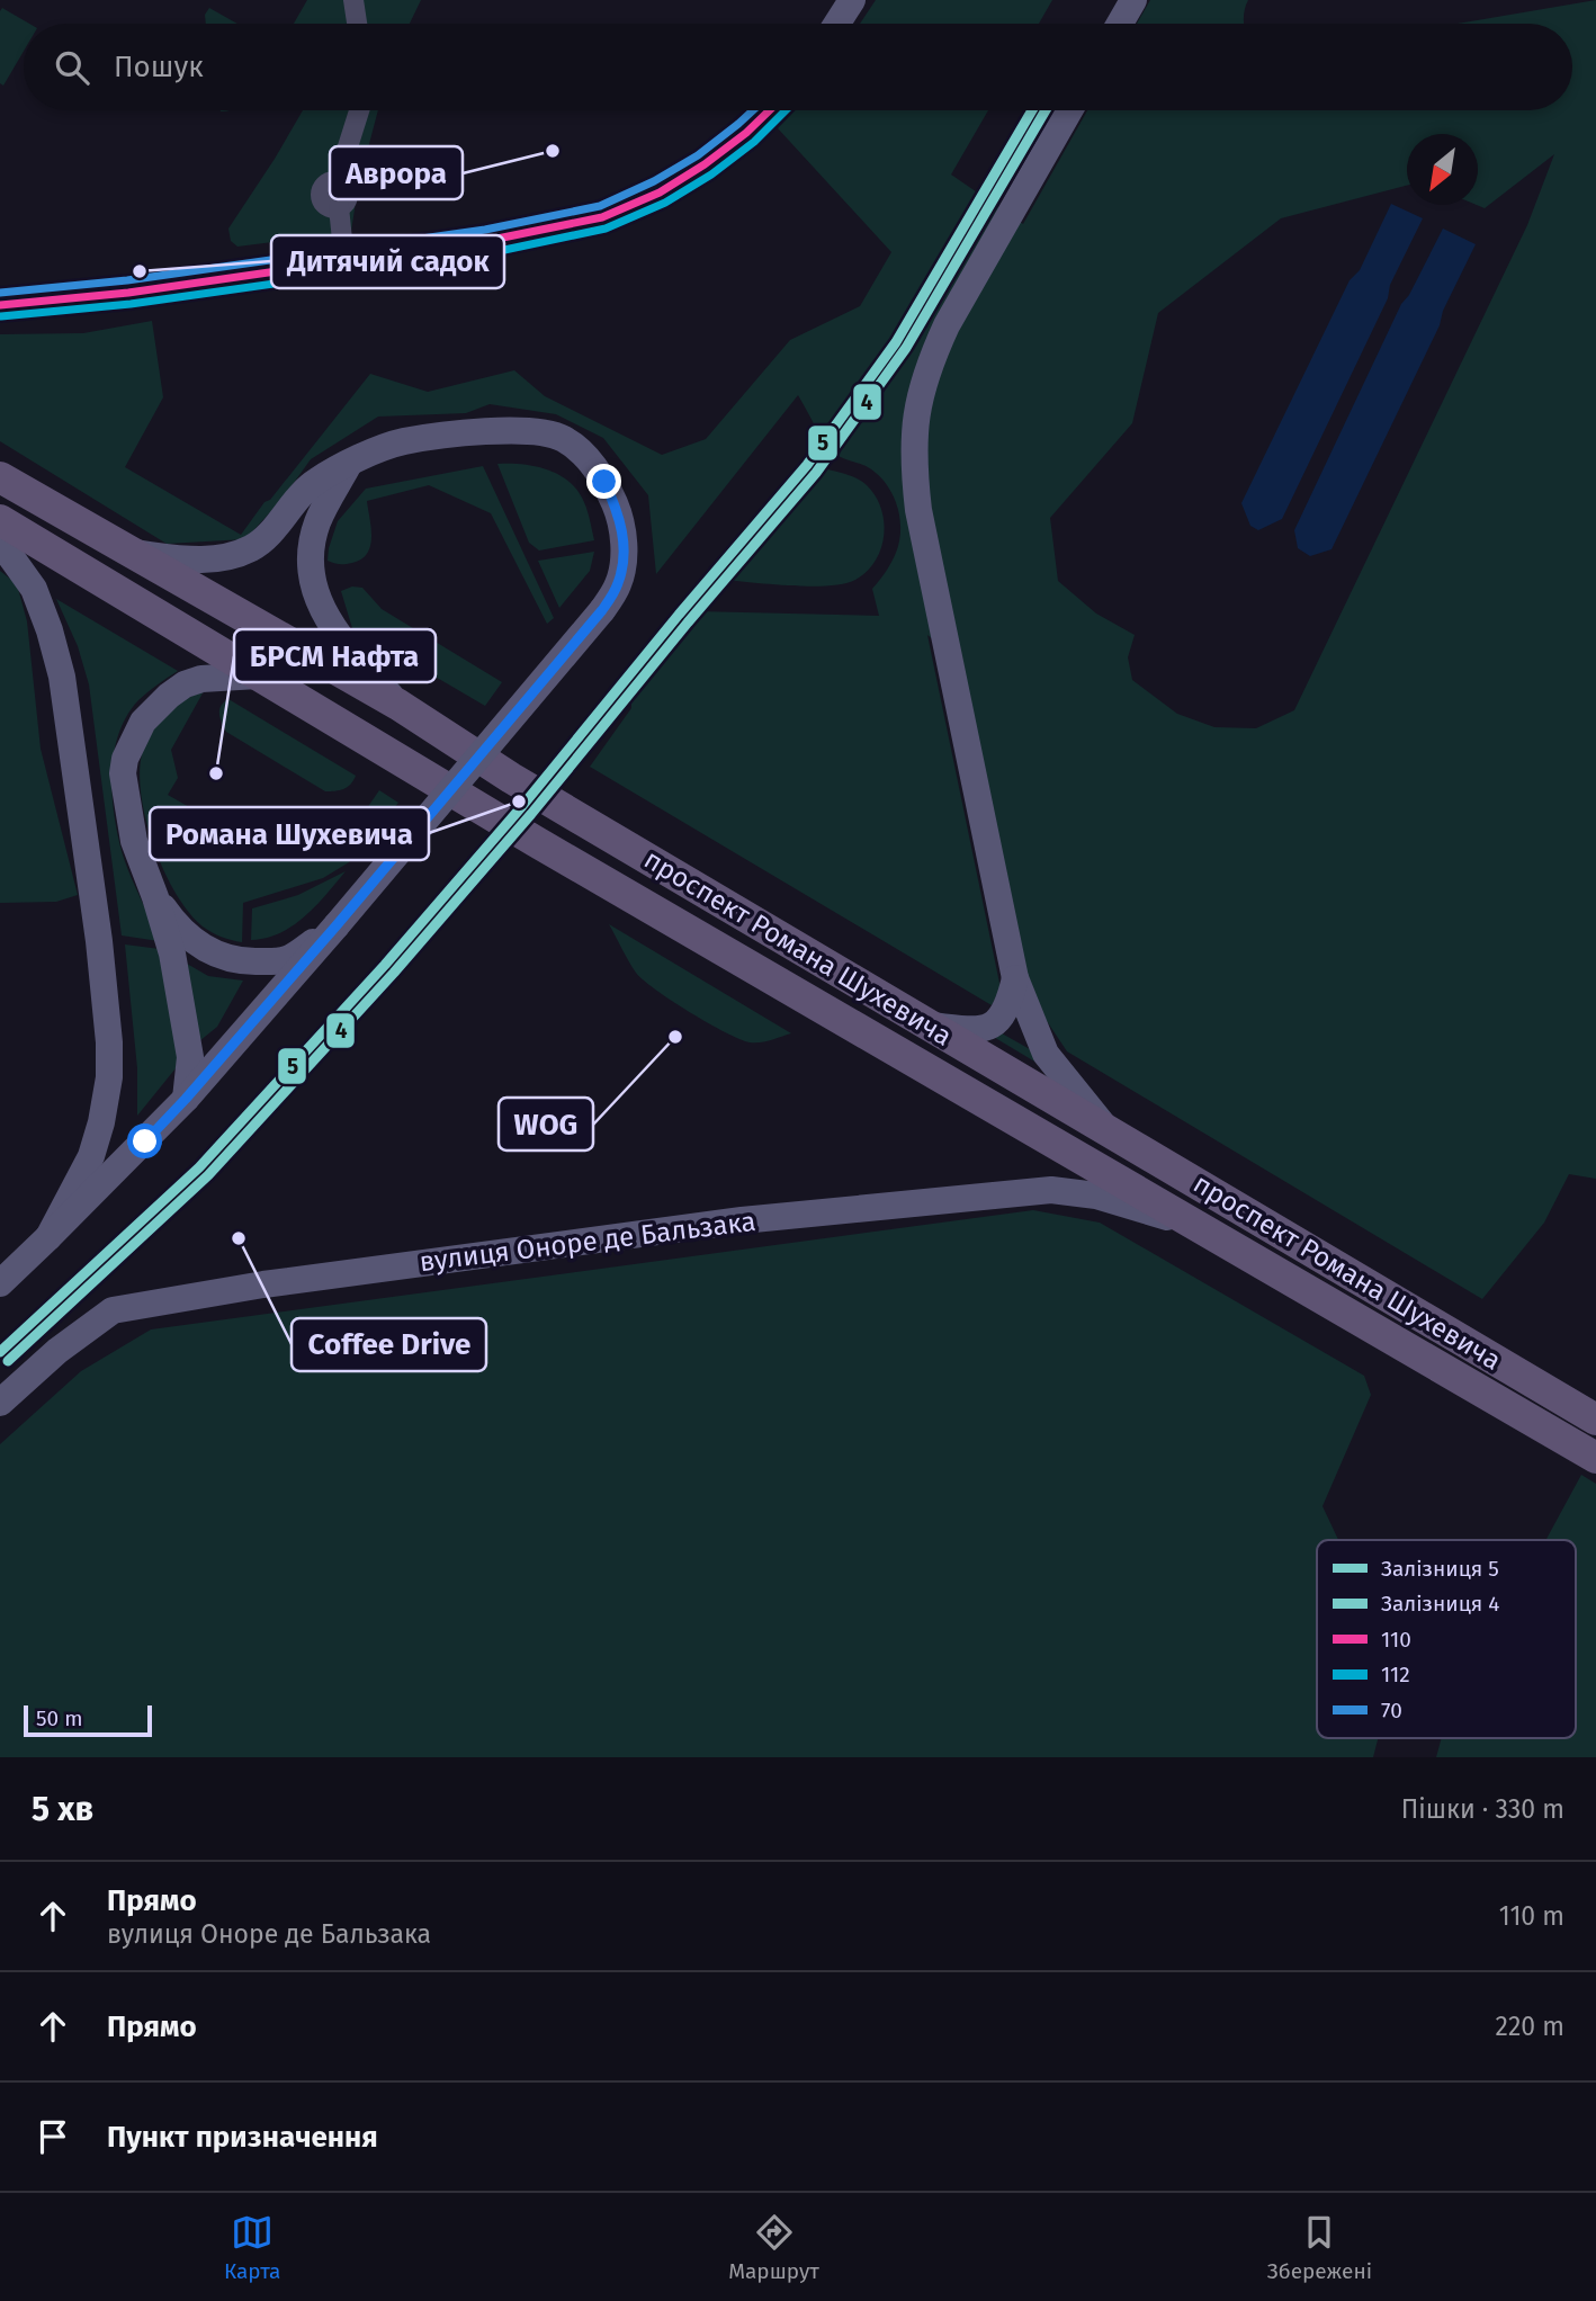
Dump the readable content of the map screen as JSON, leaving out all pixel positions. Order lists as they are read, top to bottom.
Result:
{
  "streets": {
    "main road": ["проспект Романа Шухевича", "вулиця Оноре де Бальзака"]
  },
  "crossings": [
    ["проспект Романа Шухевича", "вулиця Оноре де Бальзака"]
  ],
  "places": [
    "Аврора",
    "Дитячий садок",
    "БРСМ Нафта",
    "Романа Шухевича",
    "WOG",
    "Coffee Drive"
  ],
  "lines": [
    "rail line 5",
    "rail line 4",
    "transit line 110",
    "transit line 112",
    "transit line 70"
  ],
  "legend": [
    "Залізниця 5",
    "Залізниця 4",
    "110",
    "112",
    "70"
  ],
  "scale_bar": "50 m",
  "north": "bottom left",
  "page": {
    "search": "Пошук",
    "scale": "50 m",
    "heading": ["5 хв", "Пішки · 330 m"],
    "list": [
      ["Прямо", "вулиця Оноре де Бальзака", "110 m"],
      ["Прямо", "220 m"],
      "Пункт призначення"
    ],
    "nav": ["Карта", "Маршрут", "Збережені"]
  }
}
